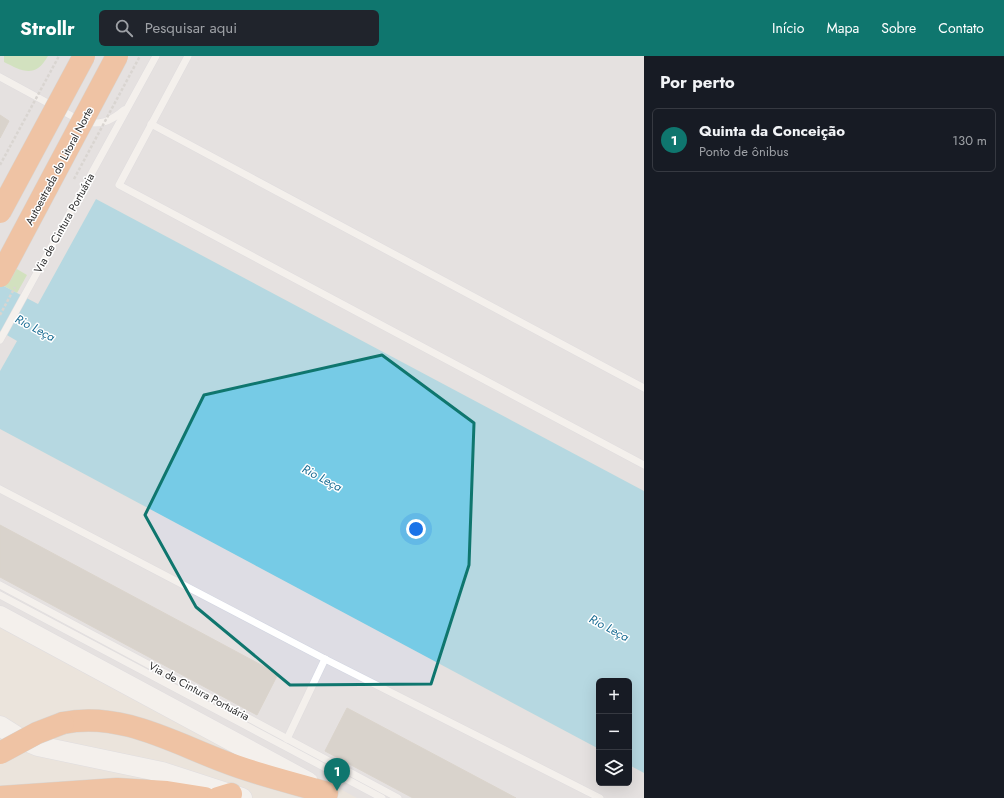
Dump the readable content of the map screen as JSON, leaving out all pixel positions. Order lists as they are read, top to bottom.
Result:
{
  "streets": {
    "highway": ["Autoestrada do Litoral Norte"],
    "lane": ["Via de Cintura Portuária"]
  },
  "water": ["Rio Leça"],
  "page": {
    "header": "Strollr",
    "search": "Pesquisar aqui",
    "nav": [
      "Início",
      "Mapa",
      "Sobre",
      "Contato"
    ],
    "heading": "Por perto",
    "list": [
      {
        "mark": "1",
        "name": "Quinta da Conceição",
        "note": "Ponto de ônibus",
        "value": "130 m"
      }
    ],
    "map_buttons": ["+", "−"],
    "pins": "1"
  }
}
